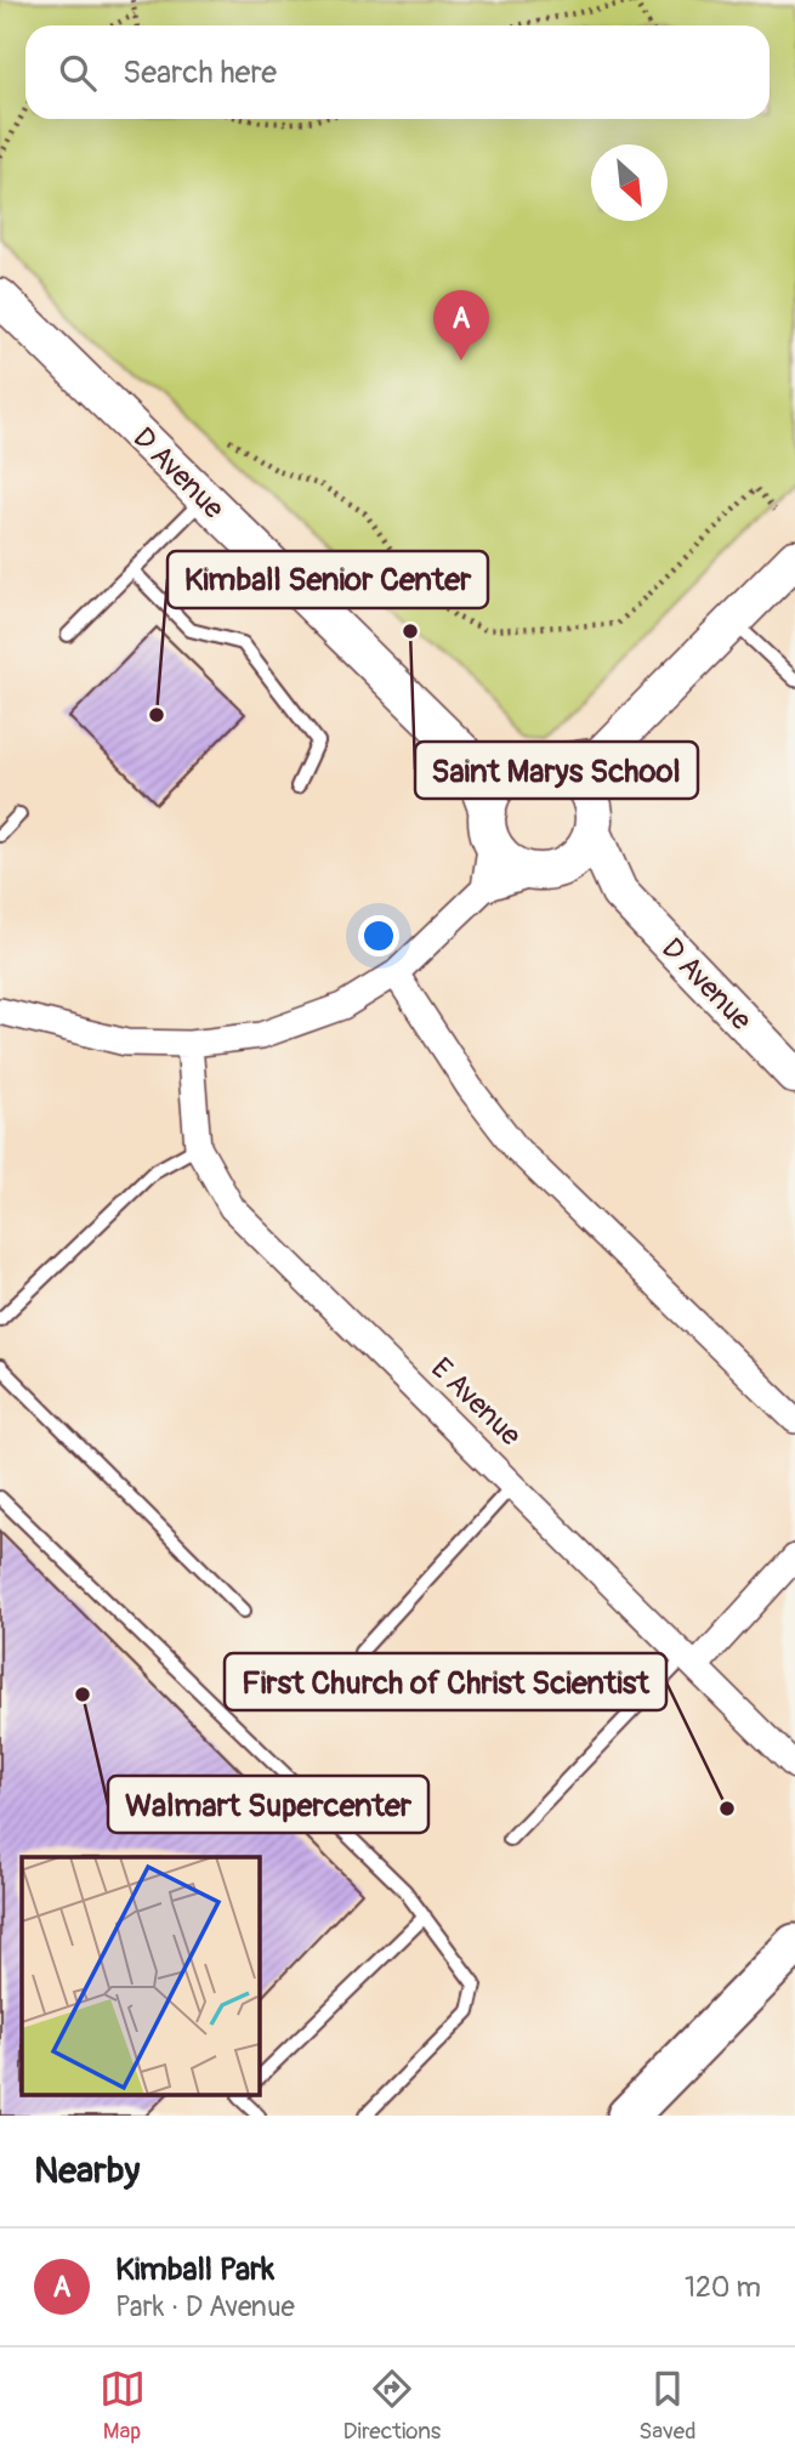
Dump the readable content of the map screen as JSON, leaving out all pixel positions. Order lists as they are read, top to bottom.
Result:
{
  "streets": {
    "street": ["D Avenue", "E Avenue"]
  },
  "places": [
    "Saint Marys School",
    "Kimball Senior Center",
    "Walmart Supercenter",
    "First Church of Christ Scientist"
  ],
  "north": "bottom right",
  "page": {
    "search": "Search here",
    "pins": "A",
    "heading": "Nearby",
    "list": [
      {
        "mark": "A",
        "name": "Kimball Park",
        "note": "Park · D Avenue",
        "value": "120 m"
      }
    ],
    "nav": ["Map", "Directions", "Saved"]
  }
}
